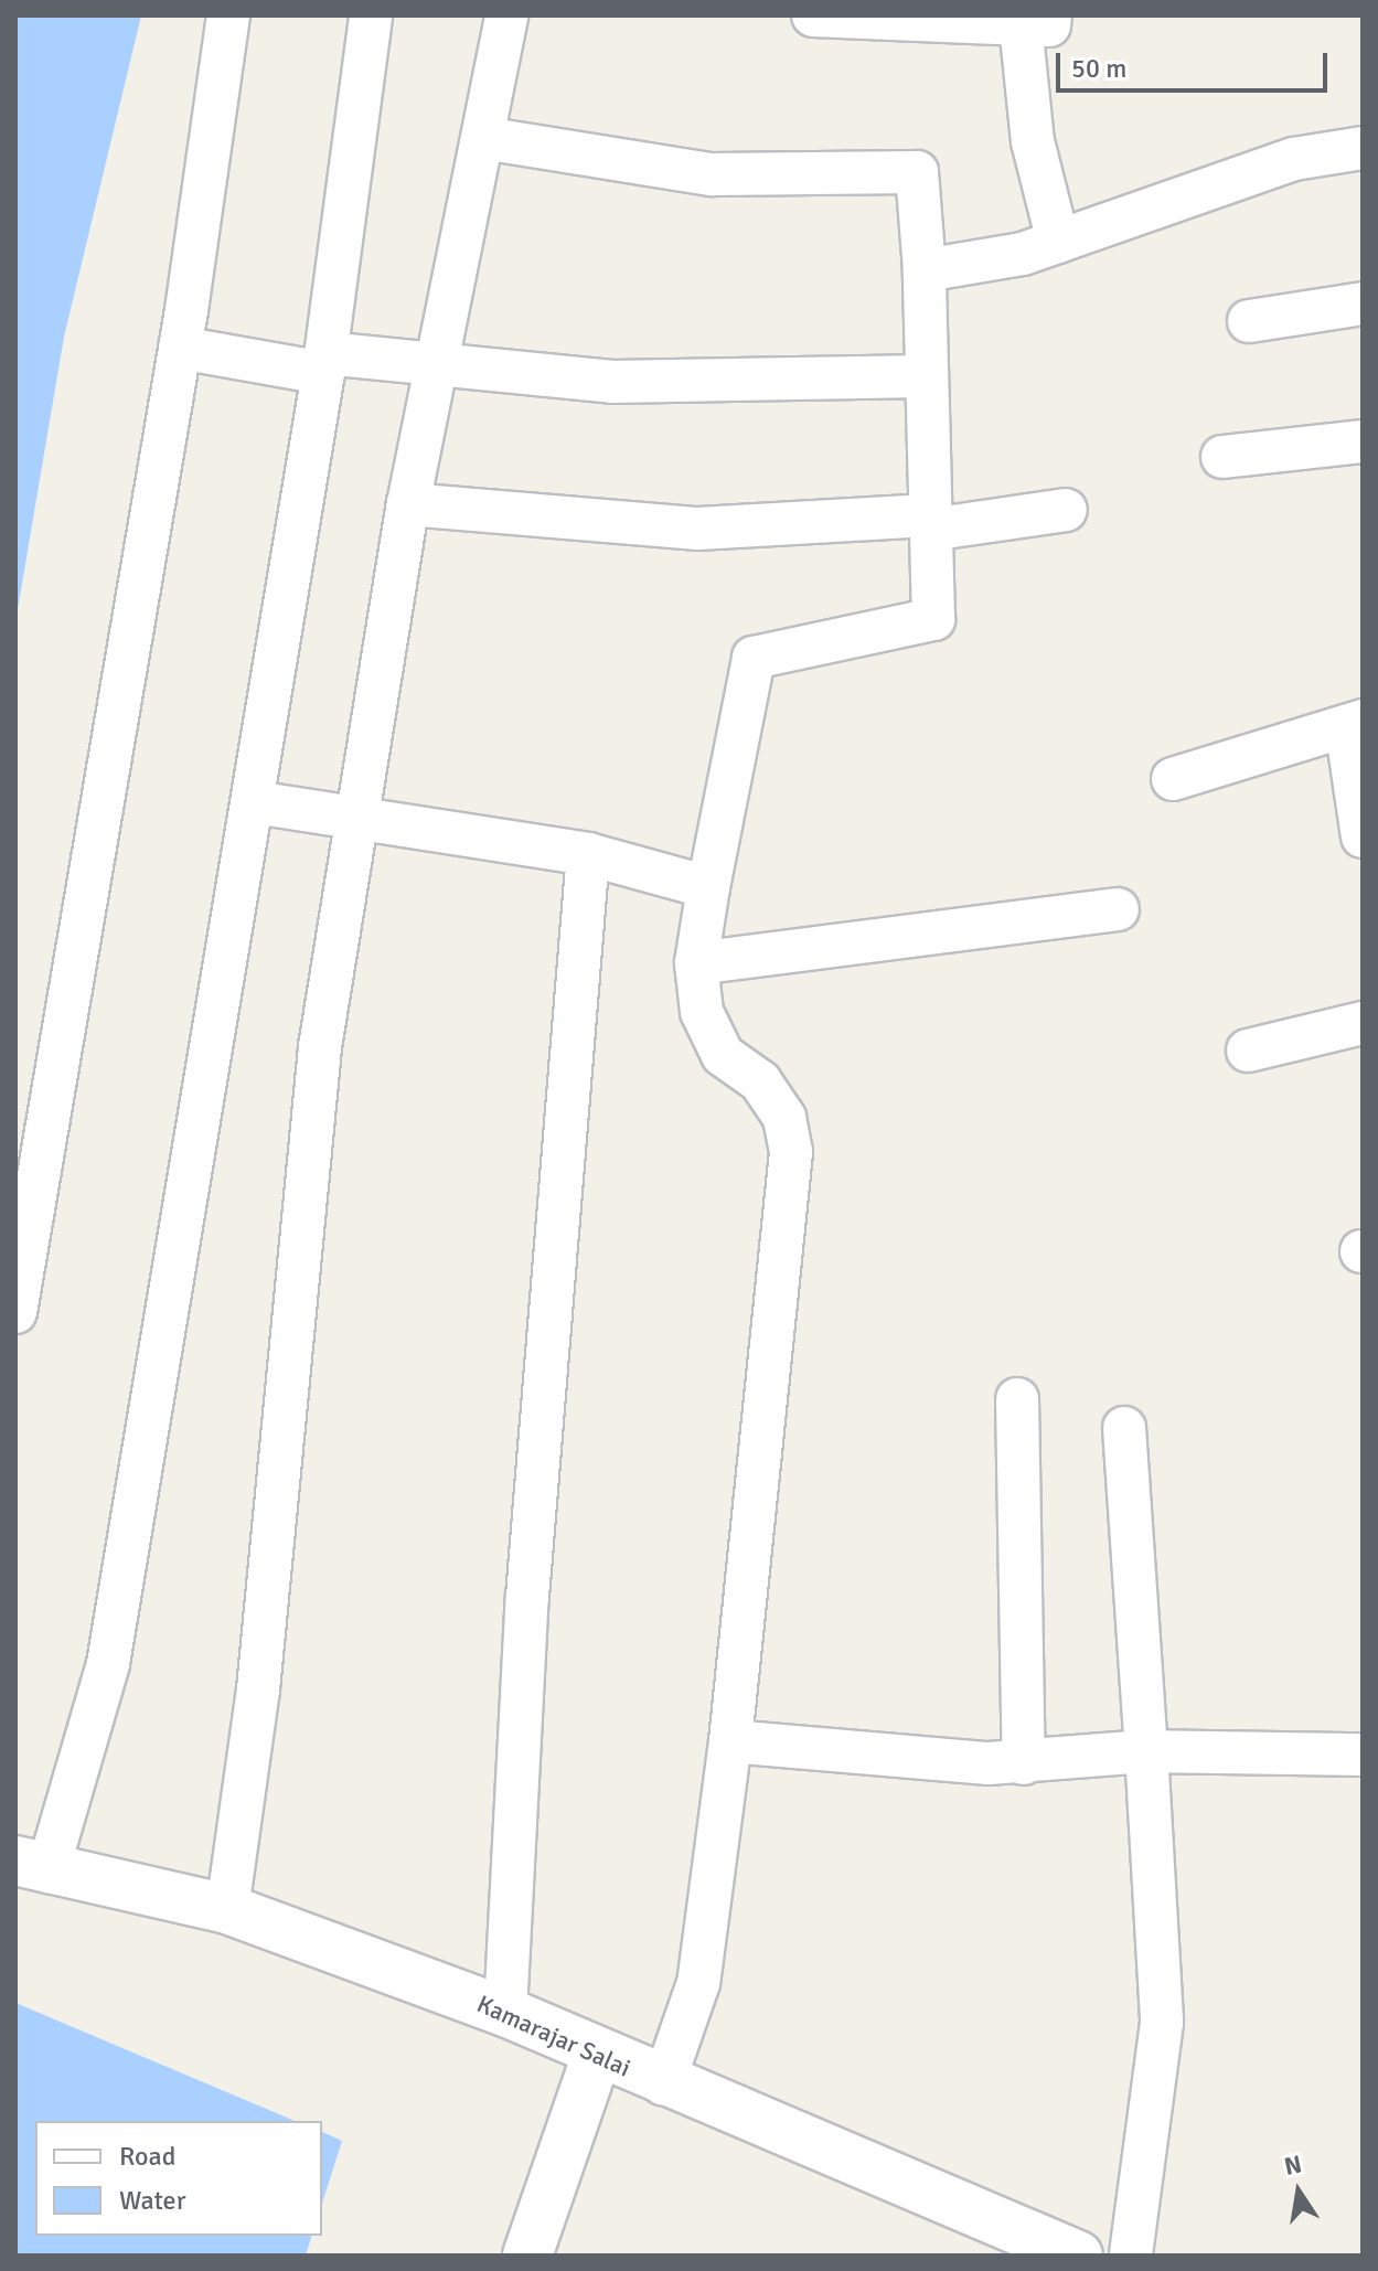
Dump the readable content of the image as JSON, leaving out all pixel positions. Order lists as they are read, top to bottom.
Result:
{
  "streets": {
    "main road": ["Kamarajar Salai"]
  },
  "legend": ["Road", "Water"],
  "scale_bar": "50 m",
  "north": "top"
}
